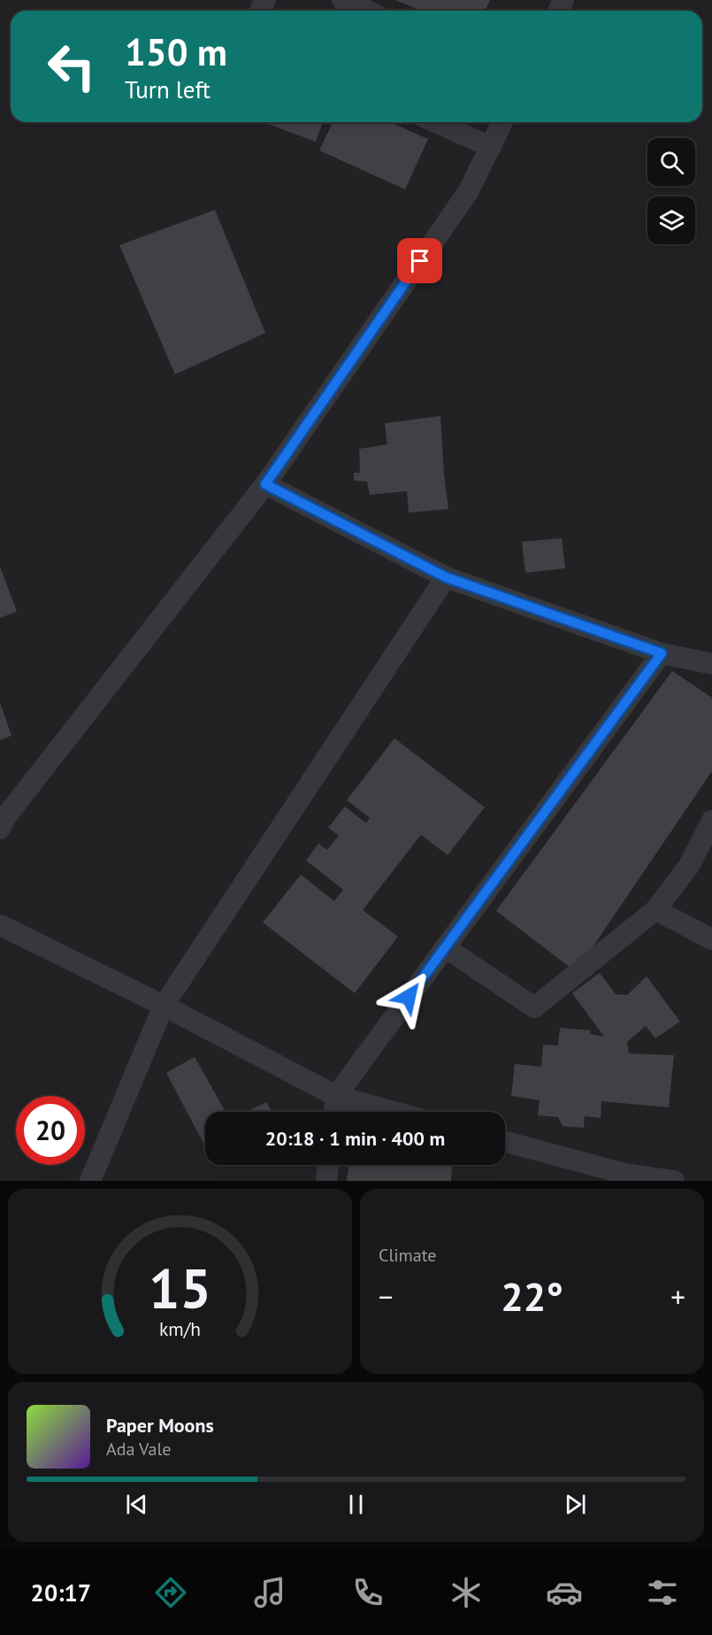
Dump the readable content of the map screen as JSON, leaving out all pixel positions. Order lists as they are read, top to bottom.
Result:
{
  "page": {
    "turn": ["150 m", "Turn left"],
    "limit": "20",
    "trip": "20:18 · 1 min · 400 m",
    "tile": "Climate",
    "heat": ["−", "22°", "+"],
    "song": ["Paper Moons", "Ada Vale"],
    "tabs": "20:17",
    "gauge": ["15", "km/h"]
  }
}
